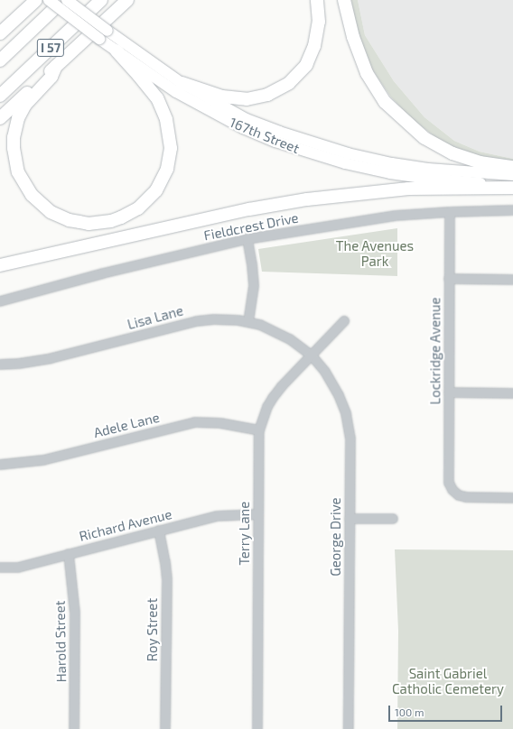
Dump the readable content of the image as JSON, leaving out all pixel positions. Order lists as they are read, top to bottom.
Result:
{
  "streets": {
    "highway": ["I 57"],
    "main road": ["167th Street"],
    "street": [
      "Fieldcrest Drive",
      "Lisa Lane",
      "Lockridge Avenue",
      "Adele Lane",
      "Richard Avenue",
      "Terry Lane",
      "George Drive",
      "Roy Street",
      "Harold Street"
    ]
  },
  "crossings": [
    ["Fieldcrest Drive", "Lockridge Avenue"],
    ["Lisa Lane", "Terry Lane"],
    ["Lisa Lane", "George Drive"],
    ["Adele Lane", "Terry Lane"],
    ["Richard Avenue", "Terry Lane"],
    ["Richard Avenue", "Roy Street"],
    ["Richard Avenue", "Harold Street"],
    ["Terry Lane", "George Drive"]
  ],
  "parks": ["The Avenues Park", "Saint Gabriel Catholic Cemetery"],
  "scale_bar": "100 m"
}
